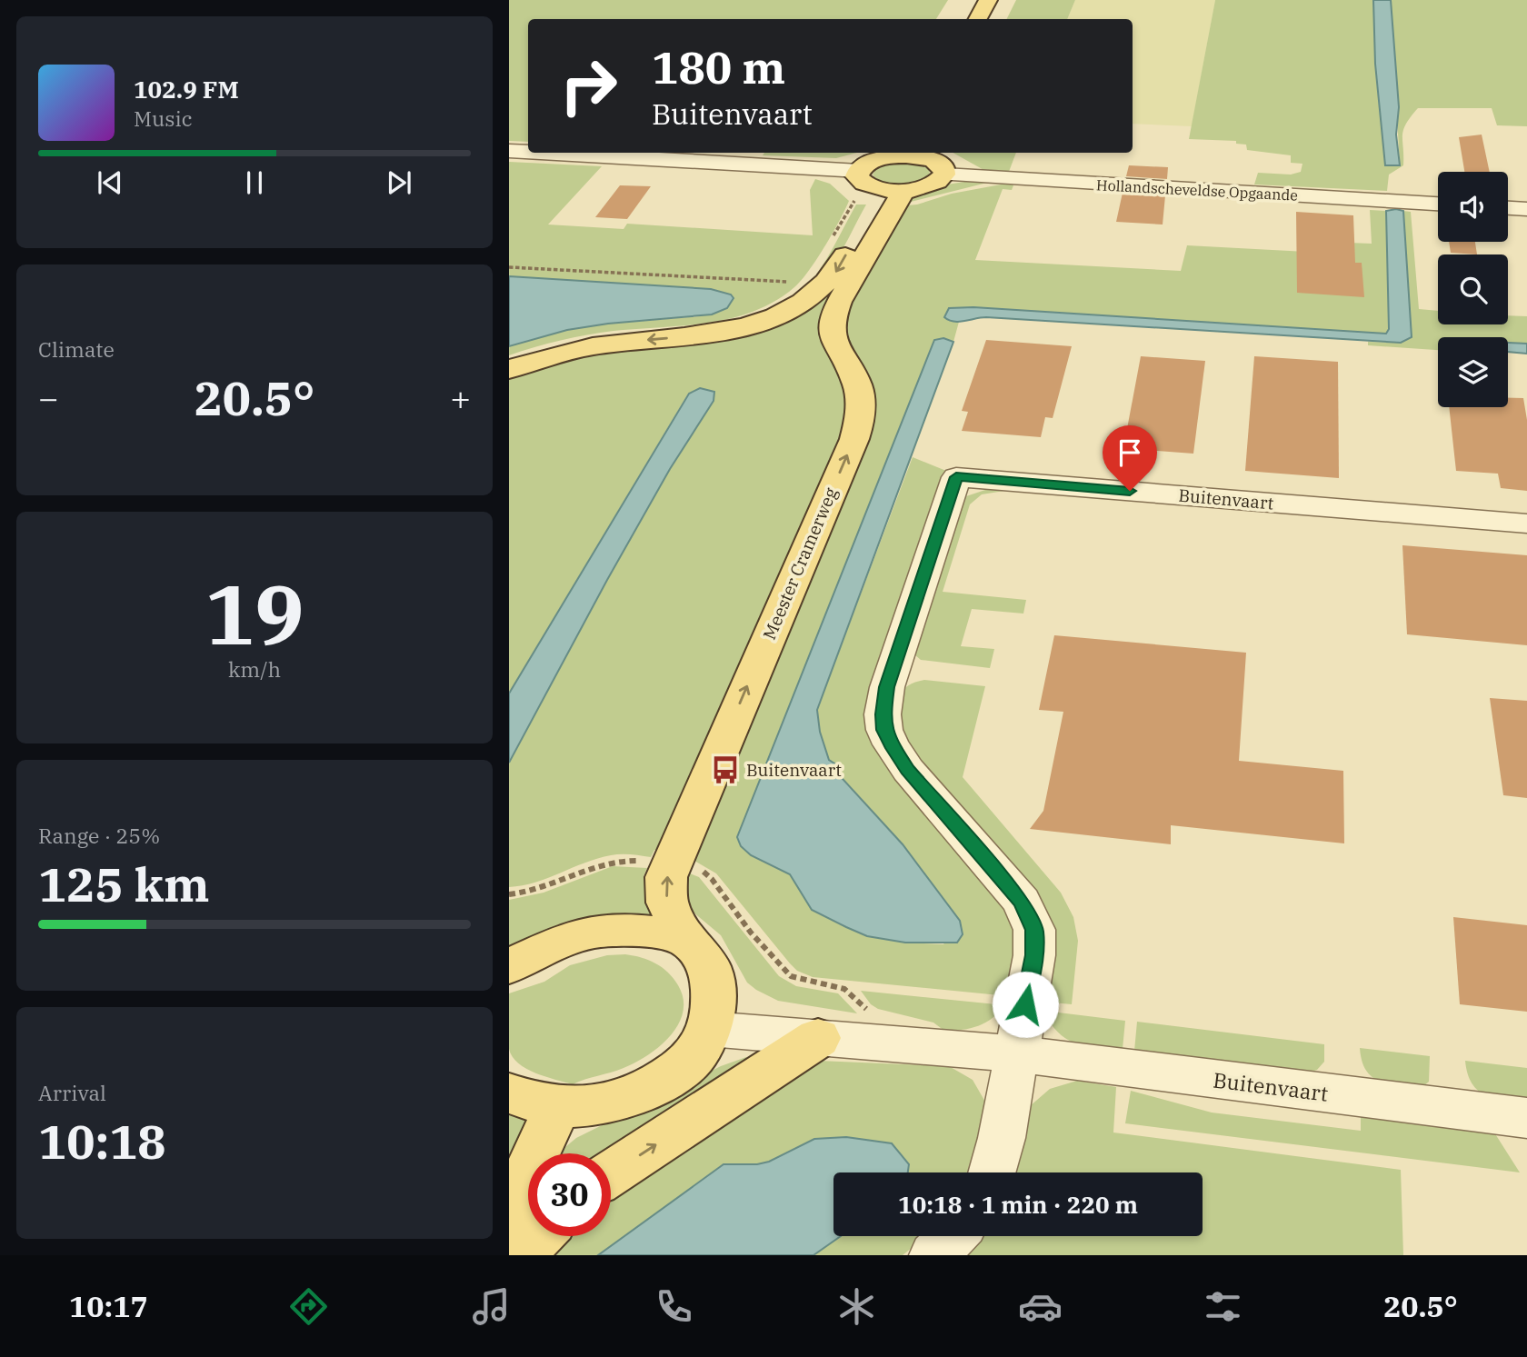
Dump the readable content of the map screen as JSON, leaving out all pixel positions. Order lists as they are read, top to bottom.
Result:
{
  "streets": {
    "main road": ["Meester Cramerweg"],
    "street": ["Hollandscheveldse Opgaande", "Buitenvaart"]
  },
  "crossings": [
    ["Buitenvaart", "Meester Cramerweg"]
  ],
  "one_way": ["Meester Cramerweg"],
  "places": {
    "bus stop": ["Buitenvaart"]
  },
  "page": {
    "turn": ["180 m", "Buitenvaart"],
    "song": ["102.9 FM", "Music"],
    "tile": [
      "Climate",
      ["19", "km/h"],
      ["Range · 25%", "125 km"],
      ["Arrival", "10:18"]
    ],
    "heat": ["−", "20.5°", "+"],
    "limit": "30",
    "trip": "10:18 · 1 min · 220 m",
    "tabs": ["10:17", "20.5°"]
  }
}
